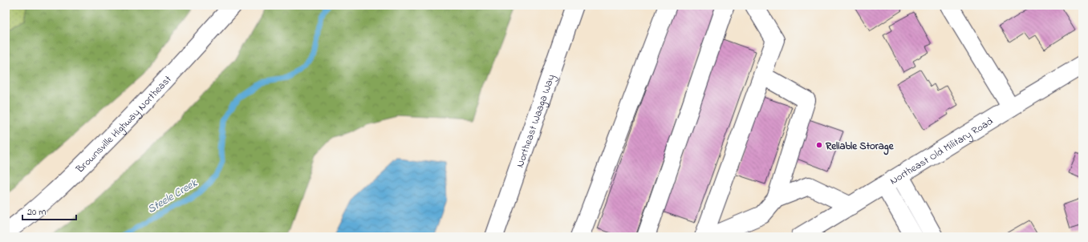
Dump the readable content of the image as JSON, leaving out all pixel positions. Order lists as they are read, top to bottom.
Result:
{
  "streets": {
    "main road": ["Northeast Waaga Way", "Brownsville Highway Northeast", "Northeast Old Military Road"]
  },
  "water": ["Steele Creek"],
  "places": ["Reliable Storage"],
  "scale_bar": "20 m"
}
